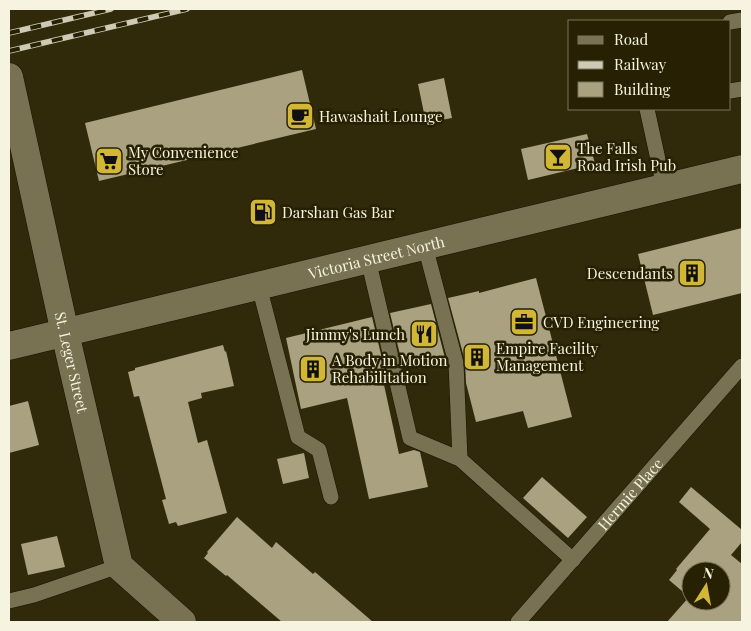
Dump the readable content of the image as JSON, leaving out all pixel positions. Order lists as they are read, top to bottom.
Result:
{
  "streets": {
    "main road": ["Victoria Street North", "St. Leger Street"],
    "lane": ["Hermie Place"]
  },
  "crossings": [
    ["Victoria Street North", "St. Leger Street"]
  ],
  "places": {
    "cafe": ["Hawashait Lounge"],
    "bar": ["The Falls Road Irish Pub"],
    "supermarket": ["My Convenience Store"],
    "fuel station": ["Darshan Gas Bar"],
    "building": ["Descendants", "Empire Facility Management", "A Body in Motion Rehabilitation"],
    "office": ["CVD Engineering"],
    "restaurant": ["Jimmy's Lunch"]
  },
  "legend": ["Road", "Railway", "Building"],
  "north": "top"
}
